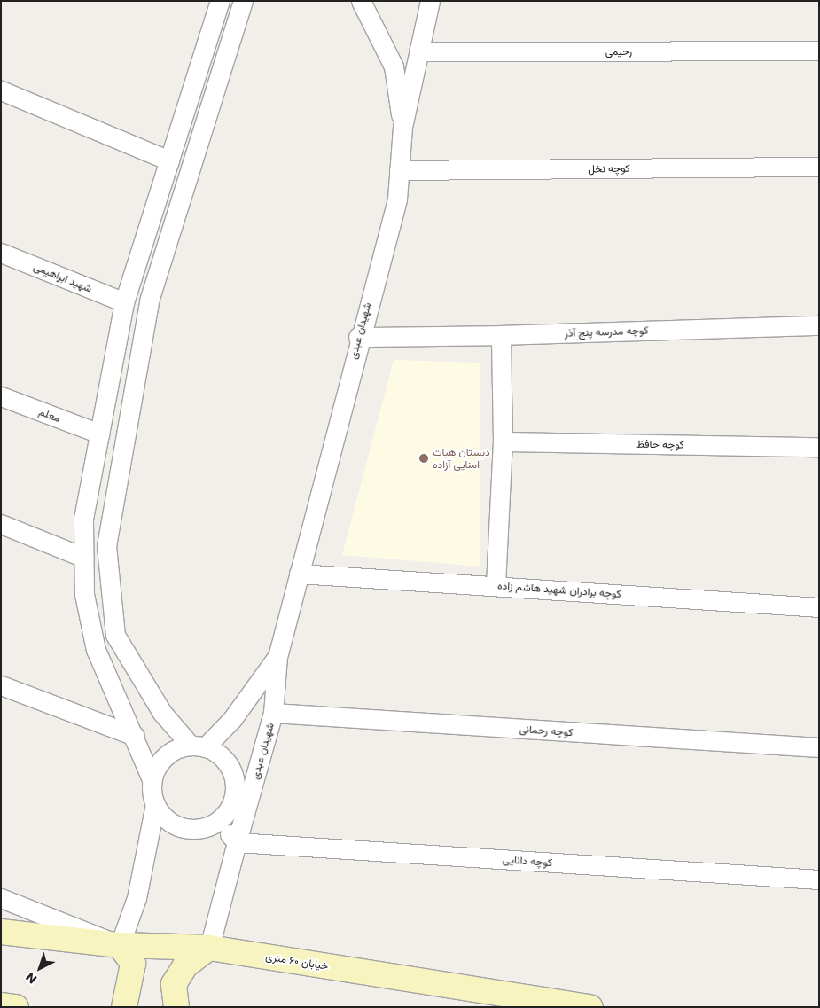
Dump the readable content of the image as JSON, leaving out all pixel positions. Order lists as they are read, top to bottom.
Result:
{
  "streets": {
    "main road": ["خیابان ۶۰ متری"],
    "street": [
      "رحیمی",
      "کوچه نخل",
      "شهید ابراهیمی",
      "شهیدان عبدی",
      "کوچه مدرسه پنج آذر",
      "معلم",
      "کوچه حافظ",
      "کوچه برادران شهید هاشم زاده",
      "کوچه رحمانی",
      "کوچه دانایی"
    ]
  },
  "crossings": [
    ["رحیمی", "شهیدان عبدی"],
    ["کوچه نخل", "شهیدان عبدی"],
    ["شهیدان عبدی", "کوچه مدرسه پنج آذر"],
    ["شهیدان عبدی", "کوچه برادران شهید هاشم زاده"],
    ["شهیدان عبدی", "کوچه رحمانی"],
    ["شهیدان عبدی", "کوچه دانایی"],
    ["شهیدان عبدی", "خیابان ۶۰ متری"]
  ],
  "places": ["دبستان هیات امنایی آزاده"],
  "north": "bottom left"
}
